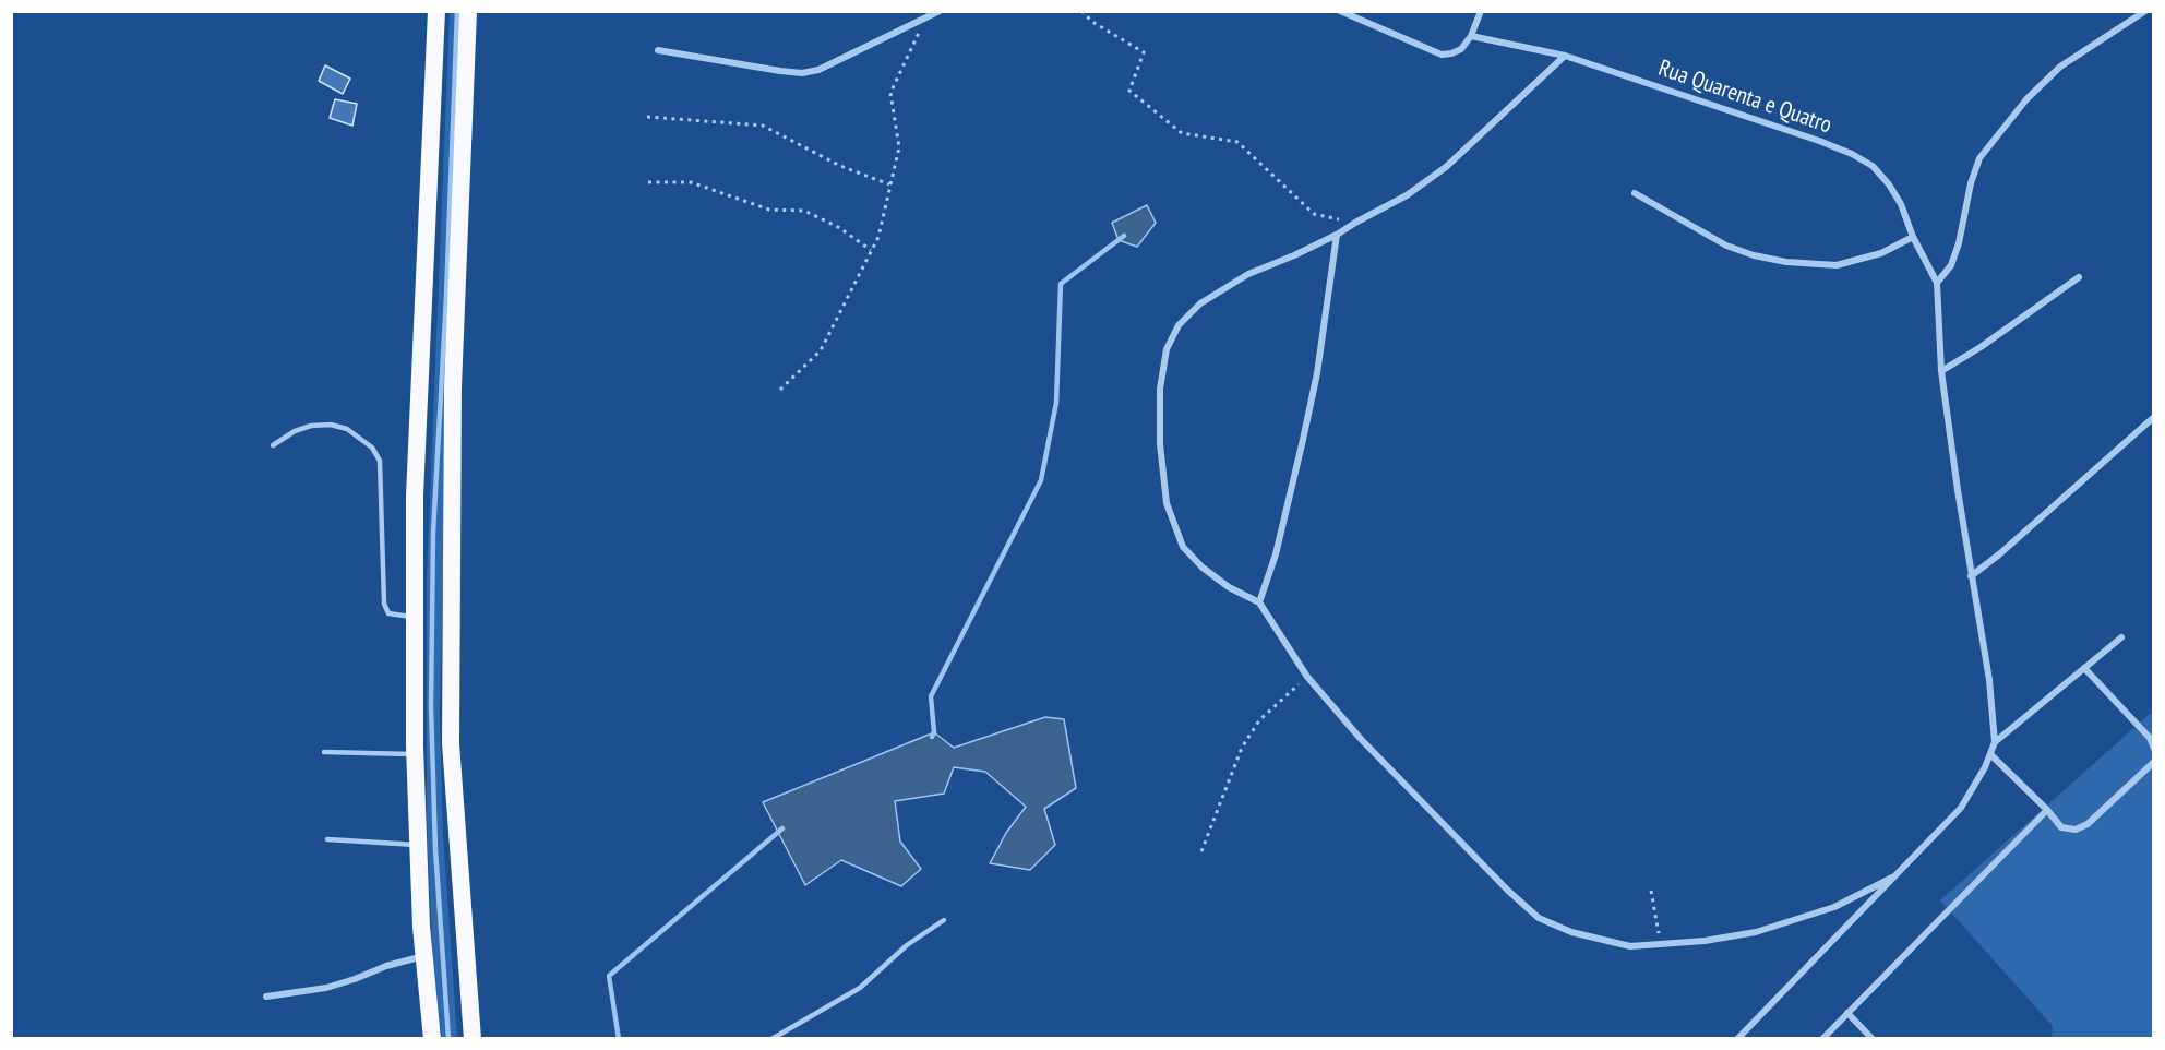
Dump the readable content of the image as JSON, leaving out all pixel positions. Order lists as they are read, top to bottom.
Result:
{
  "streets": {
    "street": ["Rua Quarenta e Quatro"]
  }
}
